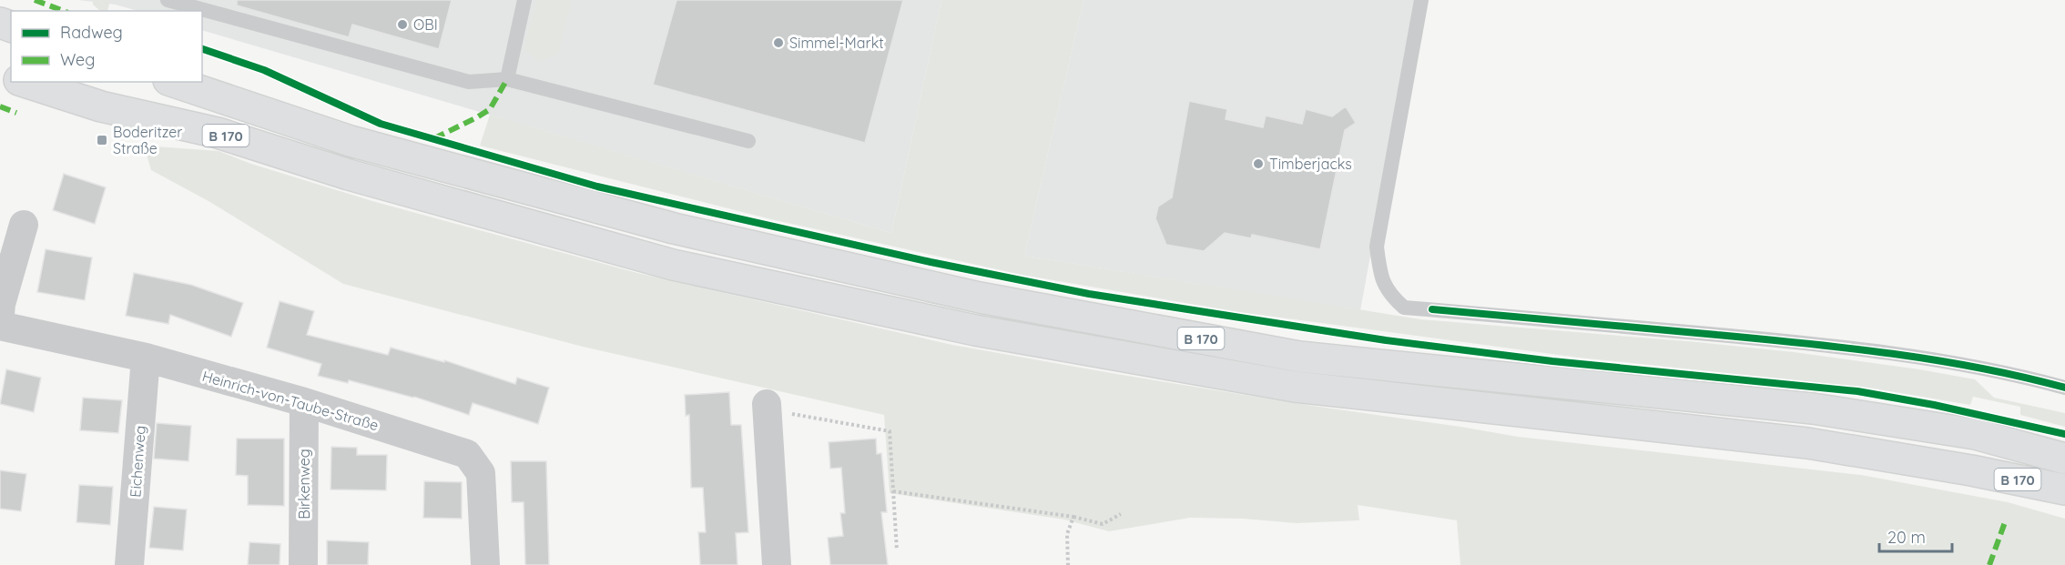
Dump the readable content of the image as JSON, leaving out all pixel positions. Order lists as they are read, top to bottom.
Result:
{
  "streets": {
    "main road": ["B 170"],
    "street": ["Heinrich-von-Taube-Straße", "Eichenweg", "Birkenweg"]
  },
  "crossings": [
    ["Heinrich-von-Taube-Straße", "Eichenweg"],
    ["Heinrich-von-Taube-Straße", "Birkenweg"]
  ],
  "places": {
    "other": ["OBI", "Simmel-Markt", "Timberjacks"],
    "transit": ["Boderitzer Straße"]
  },
  "legend": ["Radweg", "Weg"],
  "scale_bar": "20 m"
}
